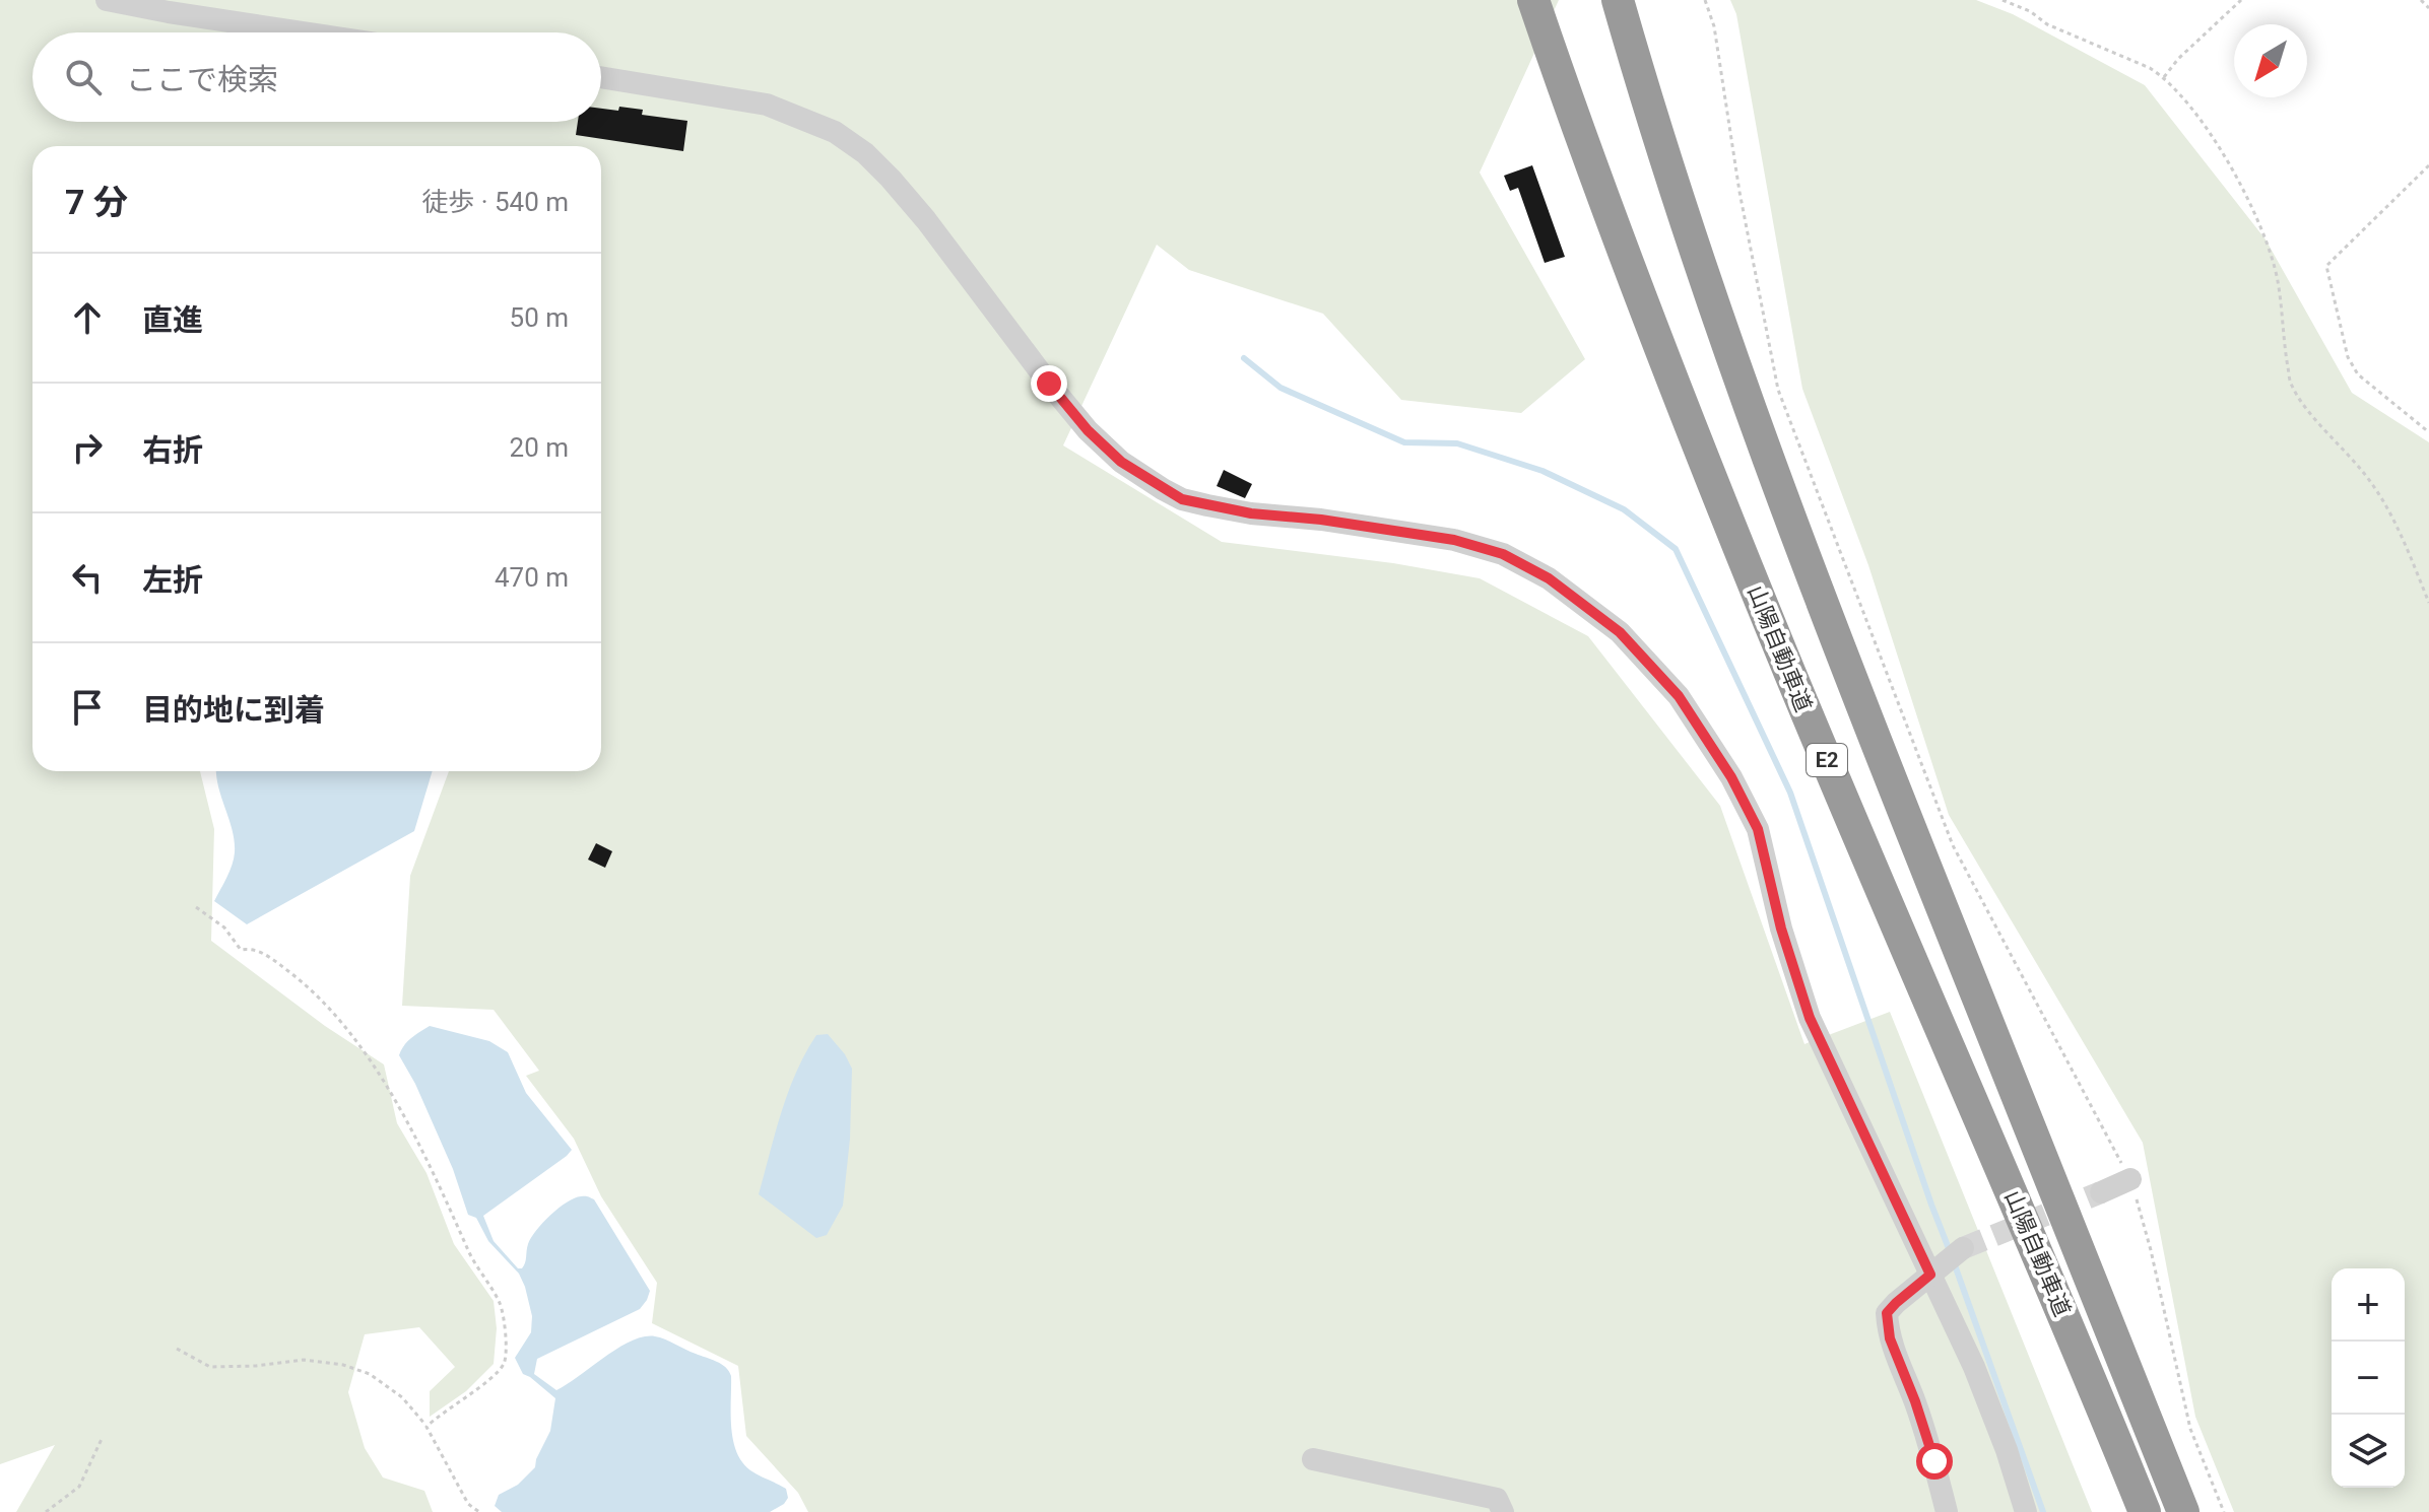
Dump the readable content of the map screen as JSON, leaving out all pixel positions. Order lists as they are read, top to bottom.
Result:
{
  "streets": {
    "highway": ["山陽自動車道", "E2"]
  },
  "north": "bottom left",
  "page": {
    "search": "ここで検索",
    "heading": ["7 分", "徒歩 · 540 m"],
    "list": [
      ["直進", "50 m"],
      ["右折", "20 m"],
      ["左折", "470 m"],
      "目的地に到着"
    ],
    "map_buttons": ["+", "−"]
  }
}
